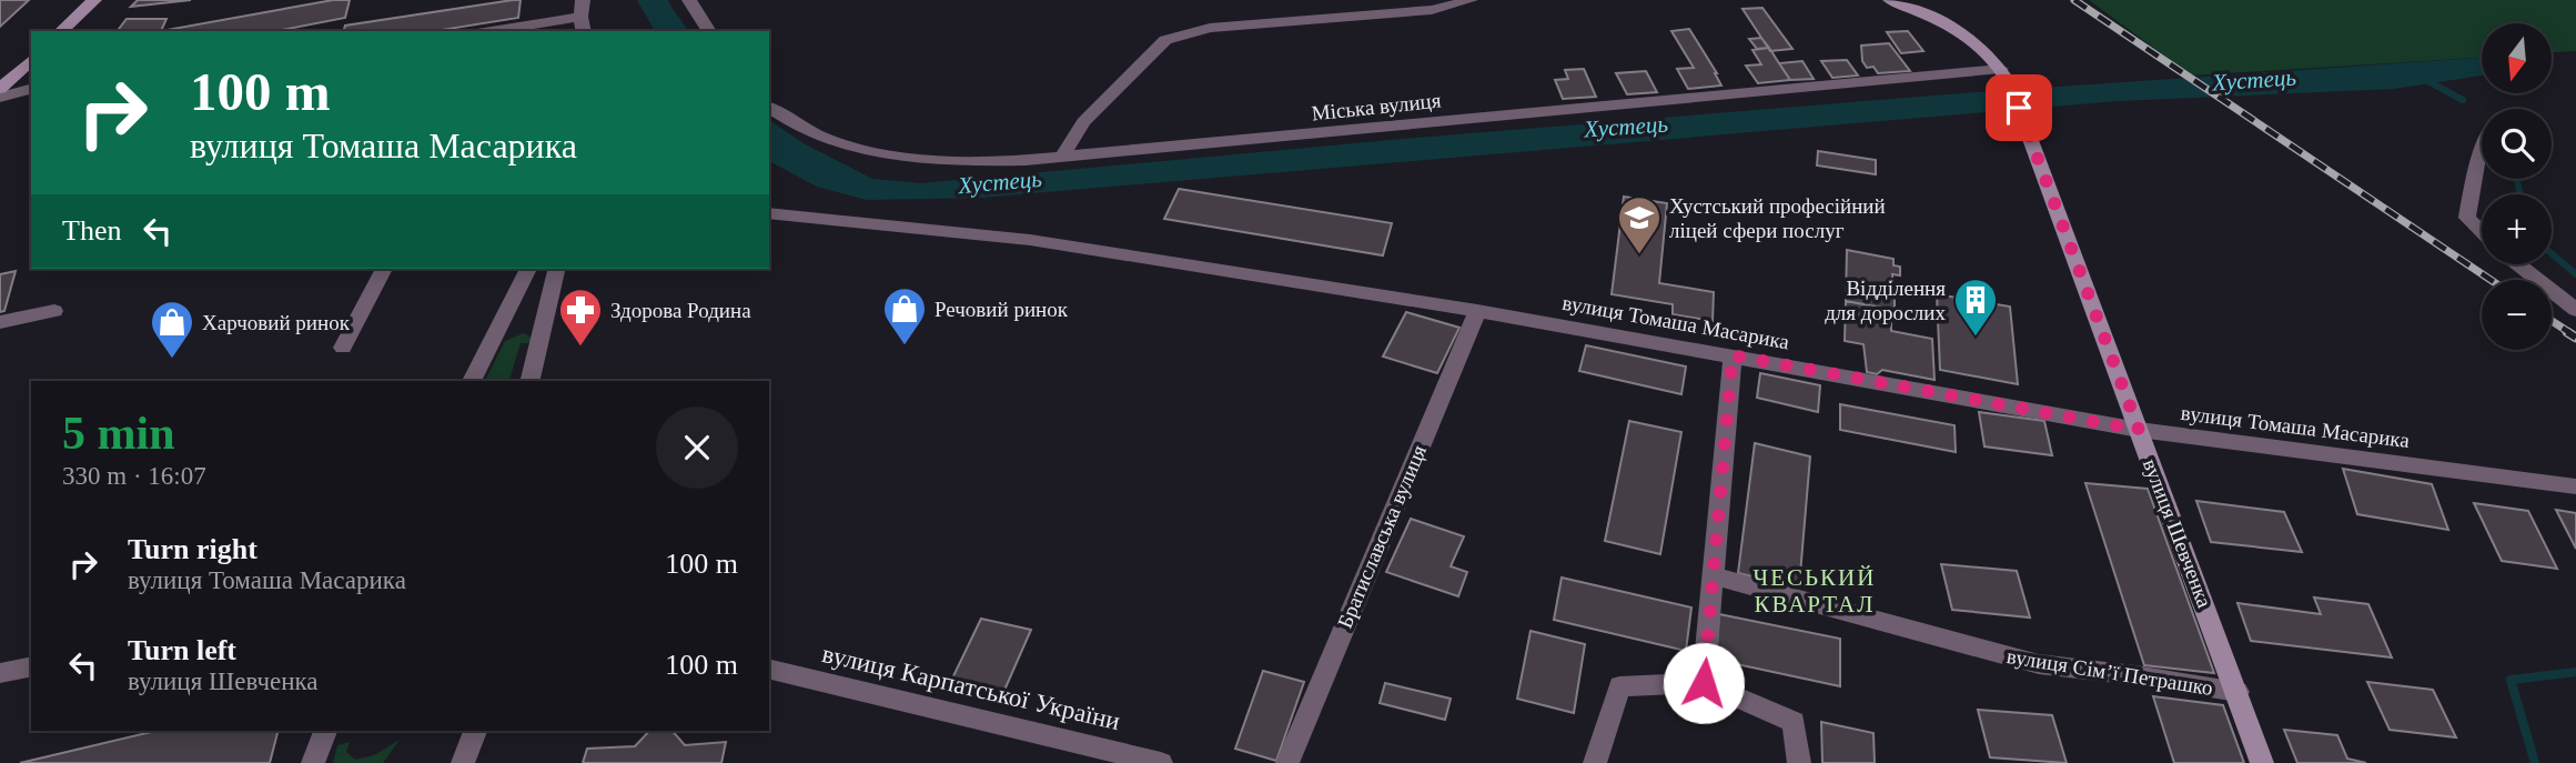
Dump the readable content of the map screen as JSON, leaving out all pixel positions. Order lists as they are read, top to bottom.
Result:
{
  "streets": {
    "main road": ["вулиця Шевченка"],
    "street": [
      "Міська вулиця",
      "вулиця Томаша Масарика",
      "Братиславська вулиця",
      "вулиця Сімʼї Петрашко",
      "вулиця Карпатської України"
    ]
  },
  "crossings": [
    ["Міська вулиця", "вулиця Шевченка"],
    ["вулиця Томаша Масарика", "вулиця Шевченка"],
    ["вулиця Томаша Масарика", "Братиславська вулиця"],
    ["вулиця Шевченка", "вулиця Сімʼї Петрашко"]
  ],
  "districts": ["ЧЕСЬКИЙ КВАРТАЛ"],
  "water": ["Хустець"],
  "places": {
    "school or university": ["Хустський професійний ліцей сфери послуг"],
    "building": ["Відділення для дорослих"],
    "shop": ["Речовий ринок", "Харчовий ринок"],
    "pharmacy": ["Здорова Родина"]
  },
  "north": "bottom",
  "page": {
    "map_buttons": ["+", "−"],
    "turn": ["100 m", "вулиця Томаша Масарика"],
    "then": "Then",
    "heading": ["5 min", "330 m · 16:07"],
    "list": [
      {
        "name": "Turn right",
        "note": "вулиця Томаша Масарика",
        "value": "100 m"
      },
      {
        "name": "Turn left",
        "note": "вулиця Шевченка",
        "value": "100 m"
      }
    ]
  }
}
